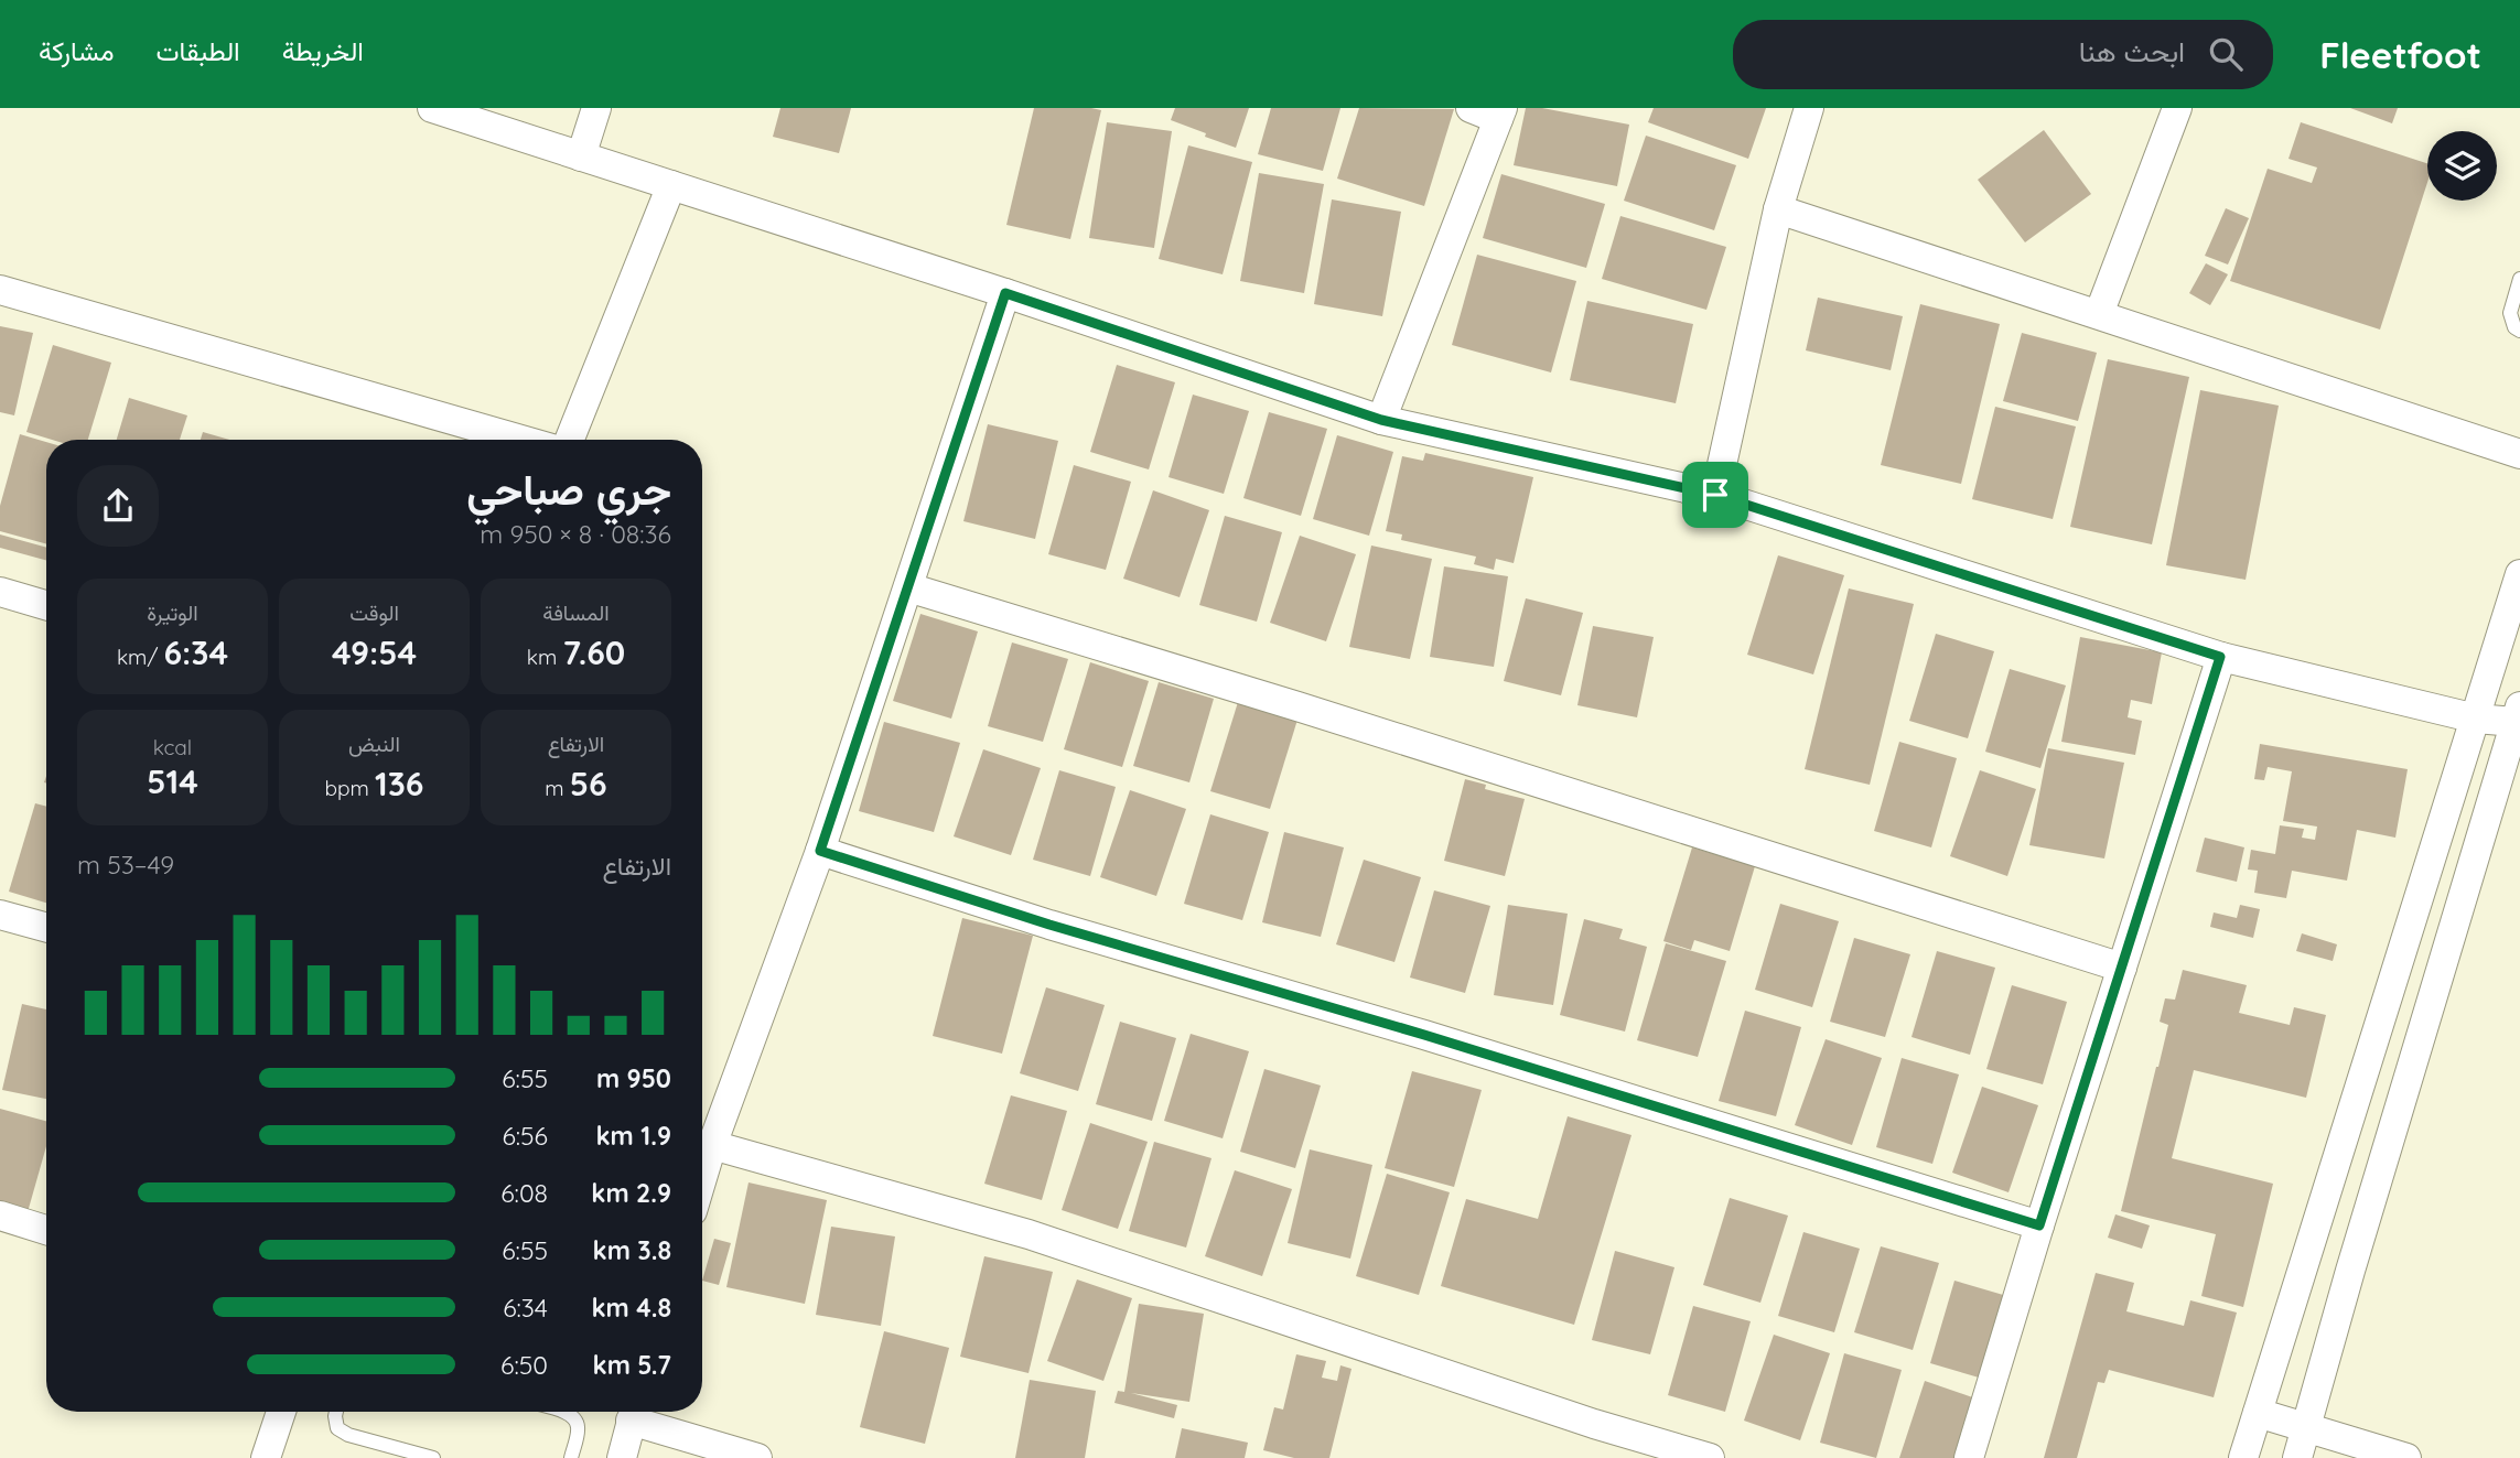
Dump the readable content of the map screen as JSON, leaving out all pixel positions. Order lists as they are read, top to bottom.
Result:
{
  "page": {
    "header": "Fleetfoot",
    "search": "ابحث هنا",
    "nav": ["الخريطة", "الطبقات", "مشاركة"],
    "heading": ["جري صباحي", "08:36 · 8 × 950 m"],
    "stats": [
      ["المسافة", "7.60 km"],
      ["الوقت", "49:54"],
      ["الوتيرة", "6:34 /km"],
      ["الارتفاع", "56 m"],
      ["النبض", "136 bpm"],
      ["kcal", "514"]
    ],
    "chart": ["الارتفاع", "49–53 m"],
    "list": [
      {
        "name": "950 m",
        "note": "6:55"
      },
      {
        "name": "1.9 km",
        "note": "6:56"
      },
      {
        "name": "2.9 km",
        "note": "6:08"
      },
      {
        "name": "3.8 km",
        "note": "6:55"
      },
      {
        "name": "4.8 km",
        "note": "6:34"
      },
      {
        "name": "5.7 km",
        "note": "6:50"
      }
    ]
  }
}
